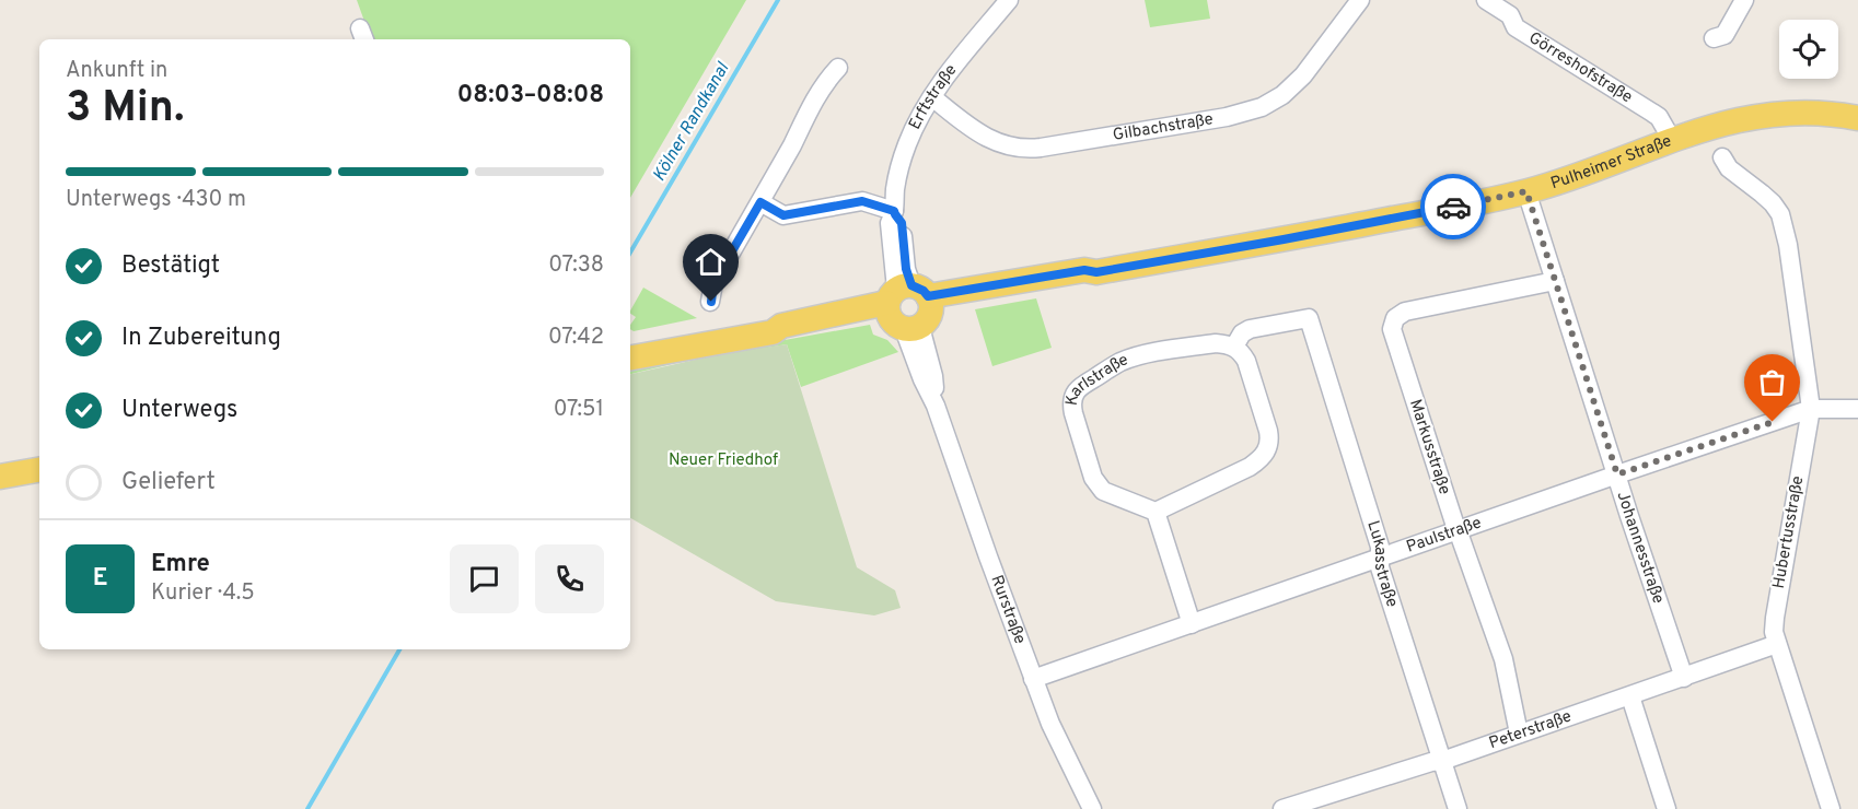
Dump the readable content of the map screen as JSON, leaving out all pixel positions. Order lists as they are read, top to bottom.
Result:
{
  "streets": {
    "main road": ["Pulheimer Straße"],
    "street": [
      "Görreshofstraße",
      "Erftstraße",
      "Gilbachstraße",
      "Karlstraße",
      "Markusstraße",
      "Hubertusstraße",
      "Paulstraße",
      "Johannesstraße",
      "Lukasstraße",
      "Rurstraße",
      "Peterstraße"
    ]
  },
  "crossings": [
    ["Görreshofstraße", "Pulheimer Straße"],
    ["Erftstraße", "Gilbachstraße"],
    ["Erftstraße", "Pulheimer Straße"],
    ["Erftstraße", "Rurstraße"],
    ["Pulheimer Straße", "Johannesstraße"],
    ["Pulheimer Straße", "Rurstraße"],
    ["Karlstraße", "Lukasstraße"],
    ["Markusstraße", "Paulstraße"],
    ["Markusstraße", "Johannesstraße"],
    ["Markusstraße", "Peterstraße"],
    ["Hubertusstraße", "Paulstraße"],
    ["Hubertusstraße", "Peterstraße"],
    ["Paulstraße", "Johannesstraße"],
    ["Paulstraße", "Lukasstraße"],
    ["Paulstraße", "Rurstraße"],
    ["Johannesstraße", "Peterstraße"],
    ["Lukasstraße", "Peterstraße"]
  ],
  "water": ["Kölner Randkanal"],
  "parks": ["Neuer Friedhof"],
  "page": {
    "heading": ["3 Min.", "Ankunft in", "08:03–08:08"],
    "panel": ["Emre", "Kurier · 4.5"],
    "bar": "Unterwegs · 430 m",
    "list": [
      ["Bestätigt", "07:38"],
      ["In Zubereitung", "07:42"],
      ["Unterwegs", "07:51"],
      "Geliefert"
    ],
    "round": "E"
  }
}
